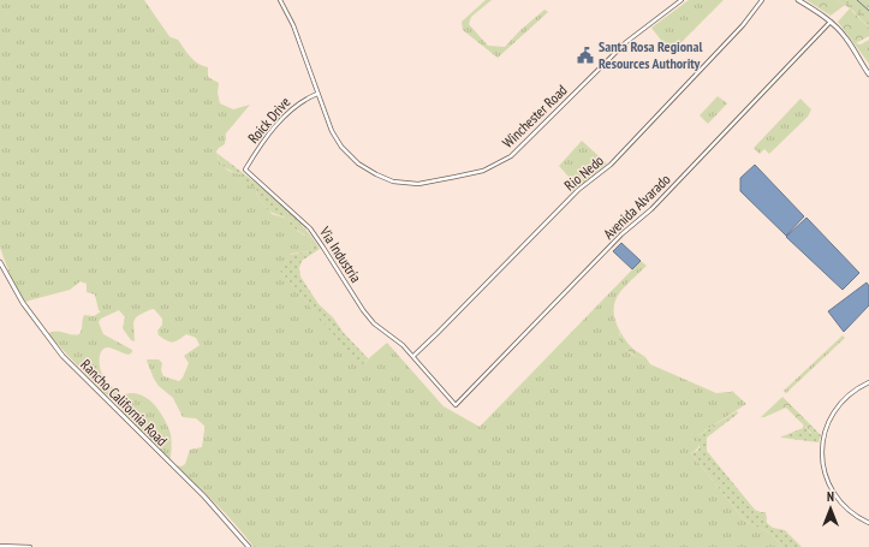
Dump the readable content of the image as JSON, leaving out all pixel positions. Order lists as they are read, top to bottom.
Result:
{
  "streets": {
    "main road": ["Rancho California Road"],
    "street": [
      "Winchester Road",
      "Roick Drive",
      "Rio Nedo",
      "Avenida Alvarado",
      "Via Industria"
    ]
  },
  "crossings": [
    ["Winchester Road", "Roick Drive"],
    ["Roick Drive", "Via Industria"],
    ["Rio Nedo", "Via Industria"],
    ["Avenida Alvarado", "Via Industria"]
  ],
  "places": {
    "public building": ["Santa Rosa Regional Resources Authority"]
  },
  "north": "top"
}
